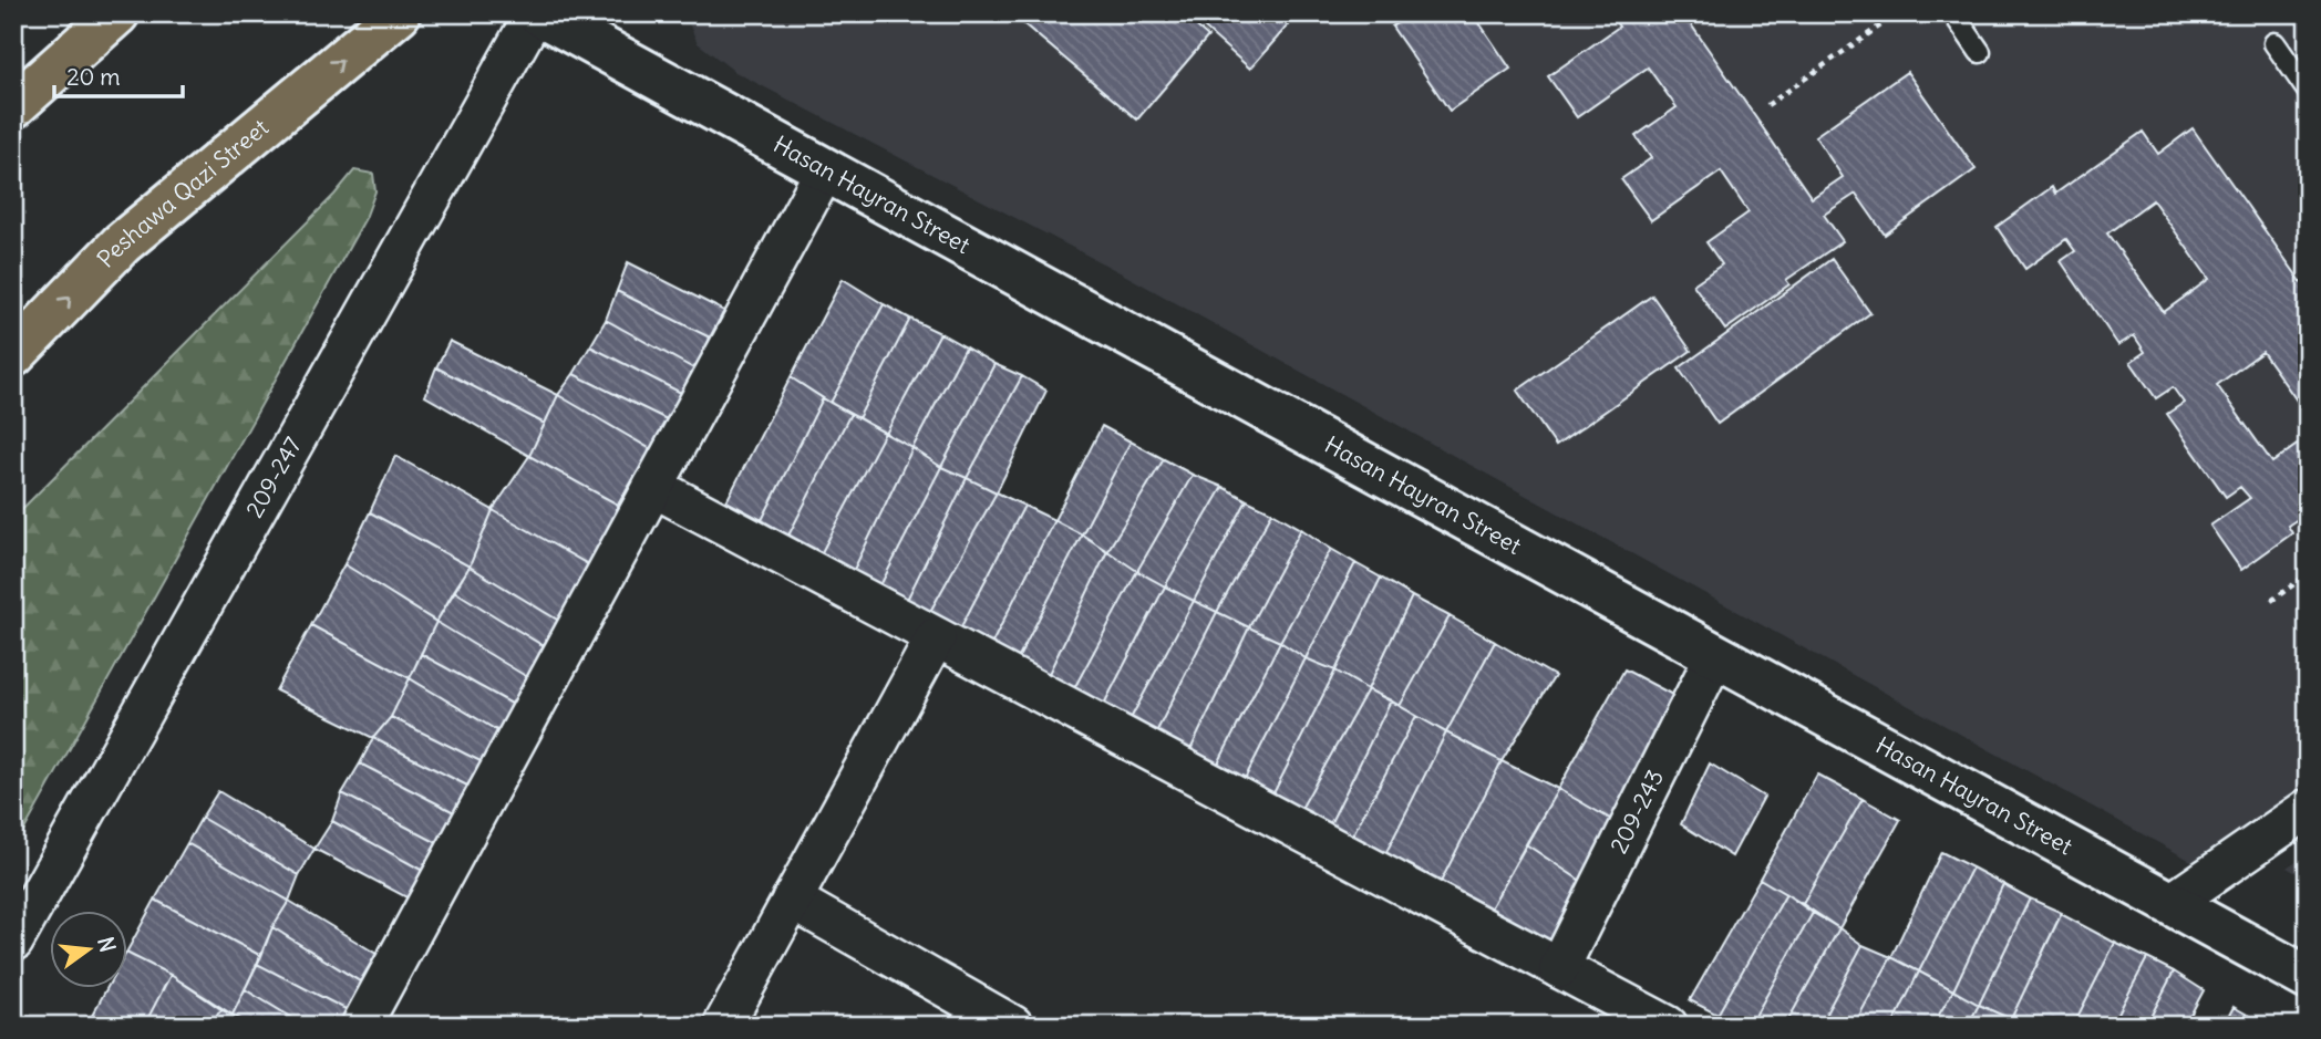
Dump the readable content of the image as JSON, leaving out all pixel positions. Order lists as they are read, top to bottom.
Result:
{
  "streets": {
    "highway": ["Peshawa Qazi Street"],
    "street": ["Hasan Hayran Street", "209-247", "209-243"]
  },
  "crossings": [
    ["Hasan Hayran Street", "209-247"],
    ["Hasan Hayran Street", "209-243"]
  ],
  "one_way": ["Peshawa Qazi Street"],
  "scale_bar": "20 m",
  "north": "right"
}
